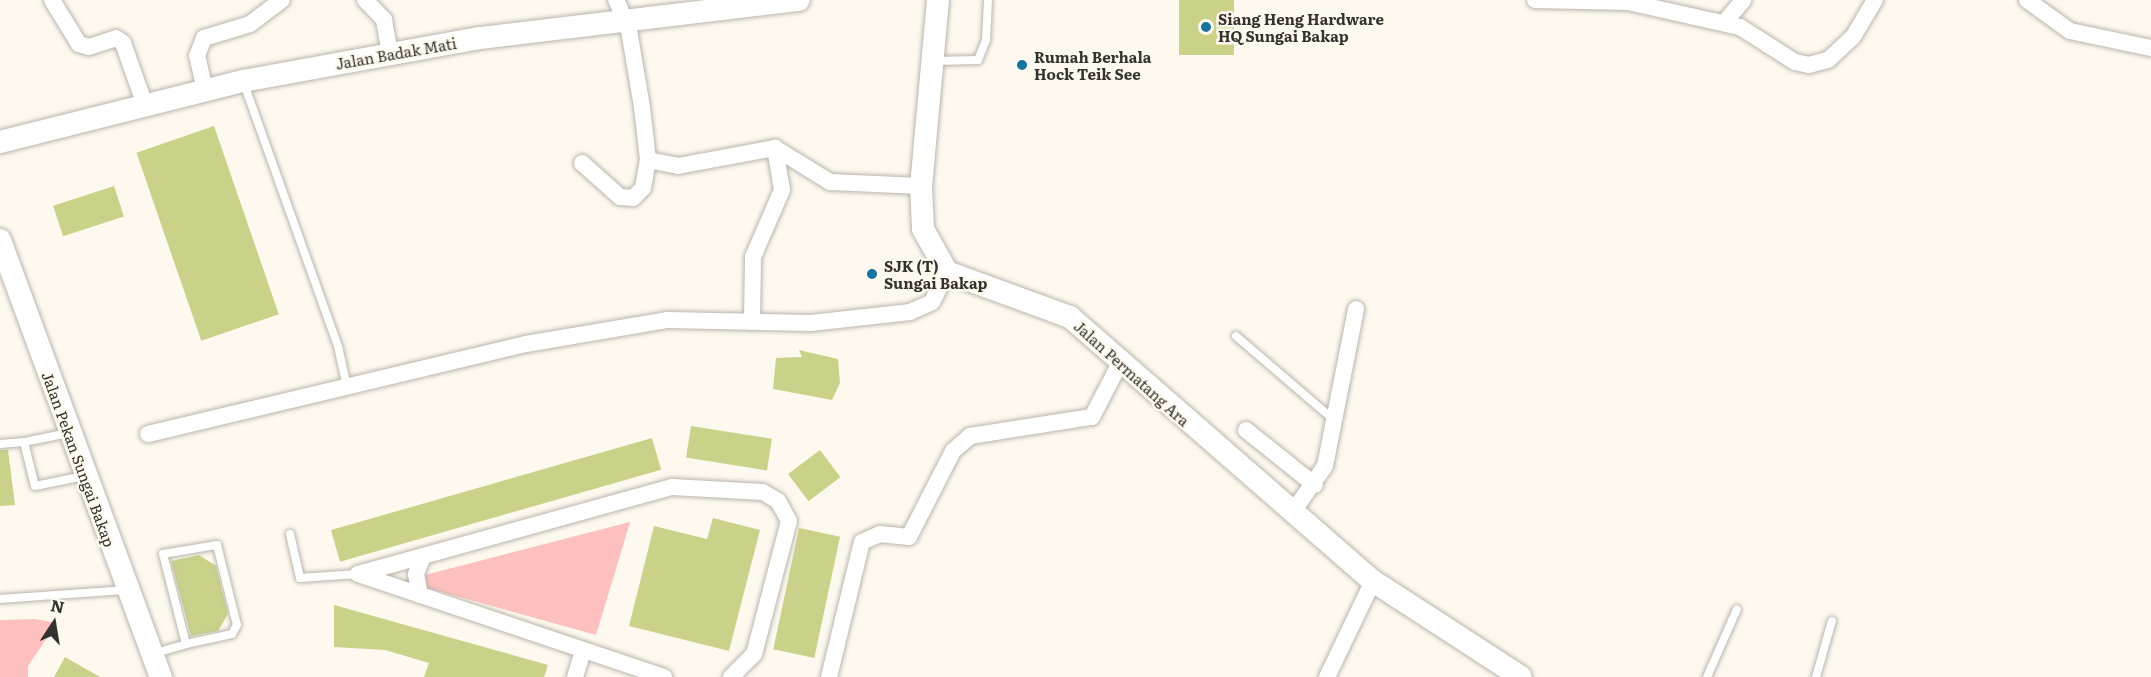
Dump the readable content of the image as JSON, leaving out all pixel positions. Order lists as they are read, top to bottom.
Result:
{
  "streets": {
    "main road": ["Jalan Badak Mati", "Jalan Permatang Ara", "Jalan Pekan Sungai Bakap"]
  },
  "places": ["Siang Heng Hardware HQ Sungai Bakap", "Rumah Berhala Hock Teik See", "SJK (T) Sungai Bakap"],
  "north": "top"
}
